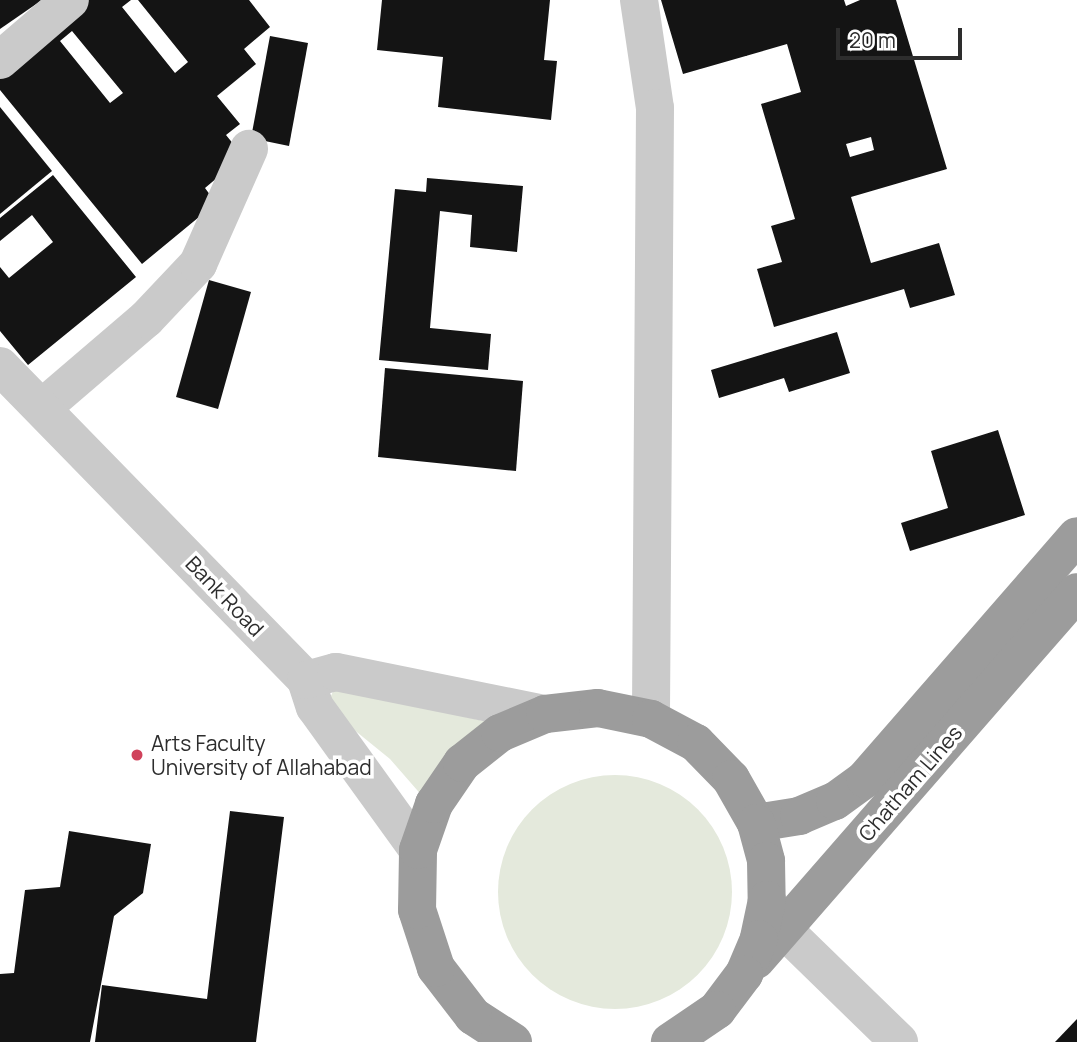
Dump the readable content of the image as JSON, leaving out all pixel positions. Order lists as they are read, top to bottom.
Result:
{
  "streets": {
    "highway": ["Chatham Lines"],
    "street": ["Bank Road"]
  },
  "crossings": [
    ["Bank Road", "Chatham Lines"]
  ],
  "places": ["Arts Faculty University of Allahabad"],
  "scale_bar": "20 m"
}
